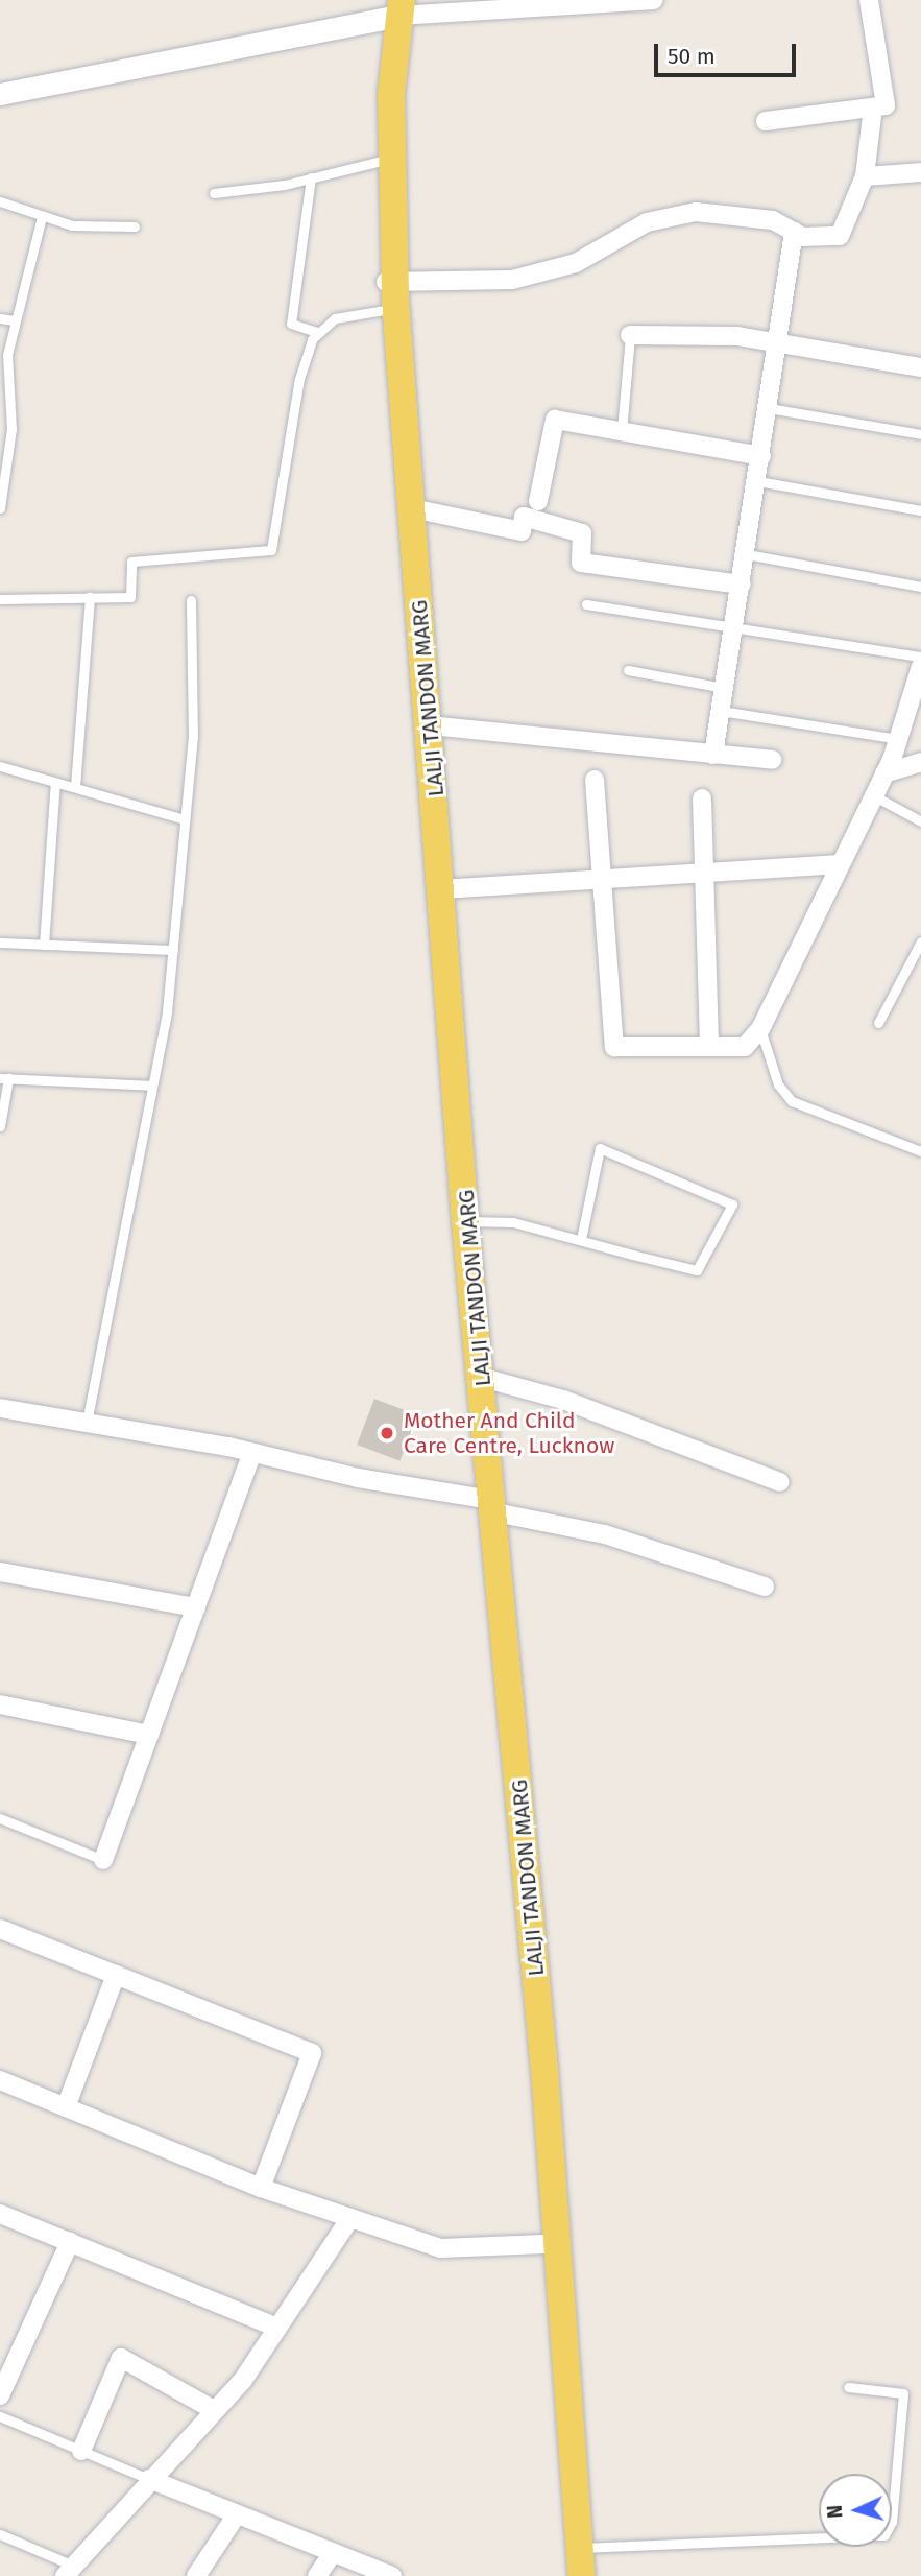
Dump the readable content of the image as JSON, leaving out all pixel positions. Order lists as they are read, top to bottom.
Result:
{
  "streets": {
    "main road": ["LALJI TANDON MARG"]
  },
  "places": ["Mother And Child Care Centre, Lucknow"],
  "scale_bar": "50 m",
  "north": "left"
}
